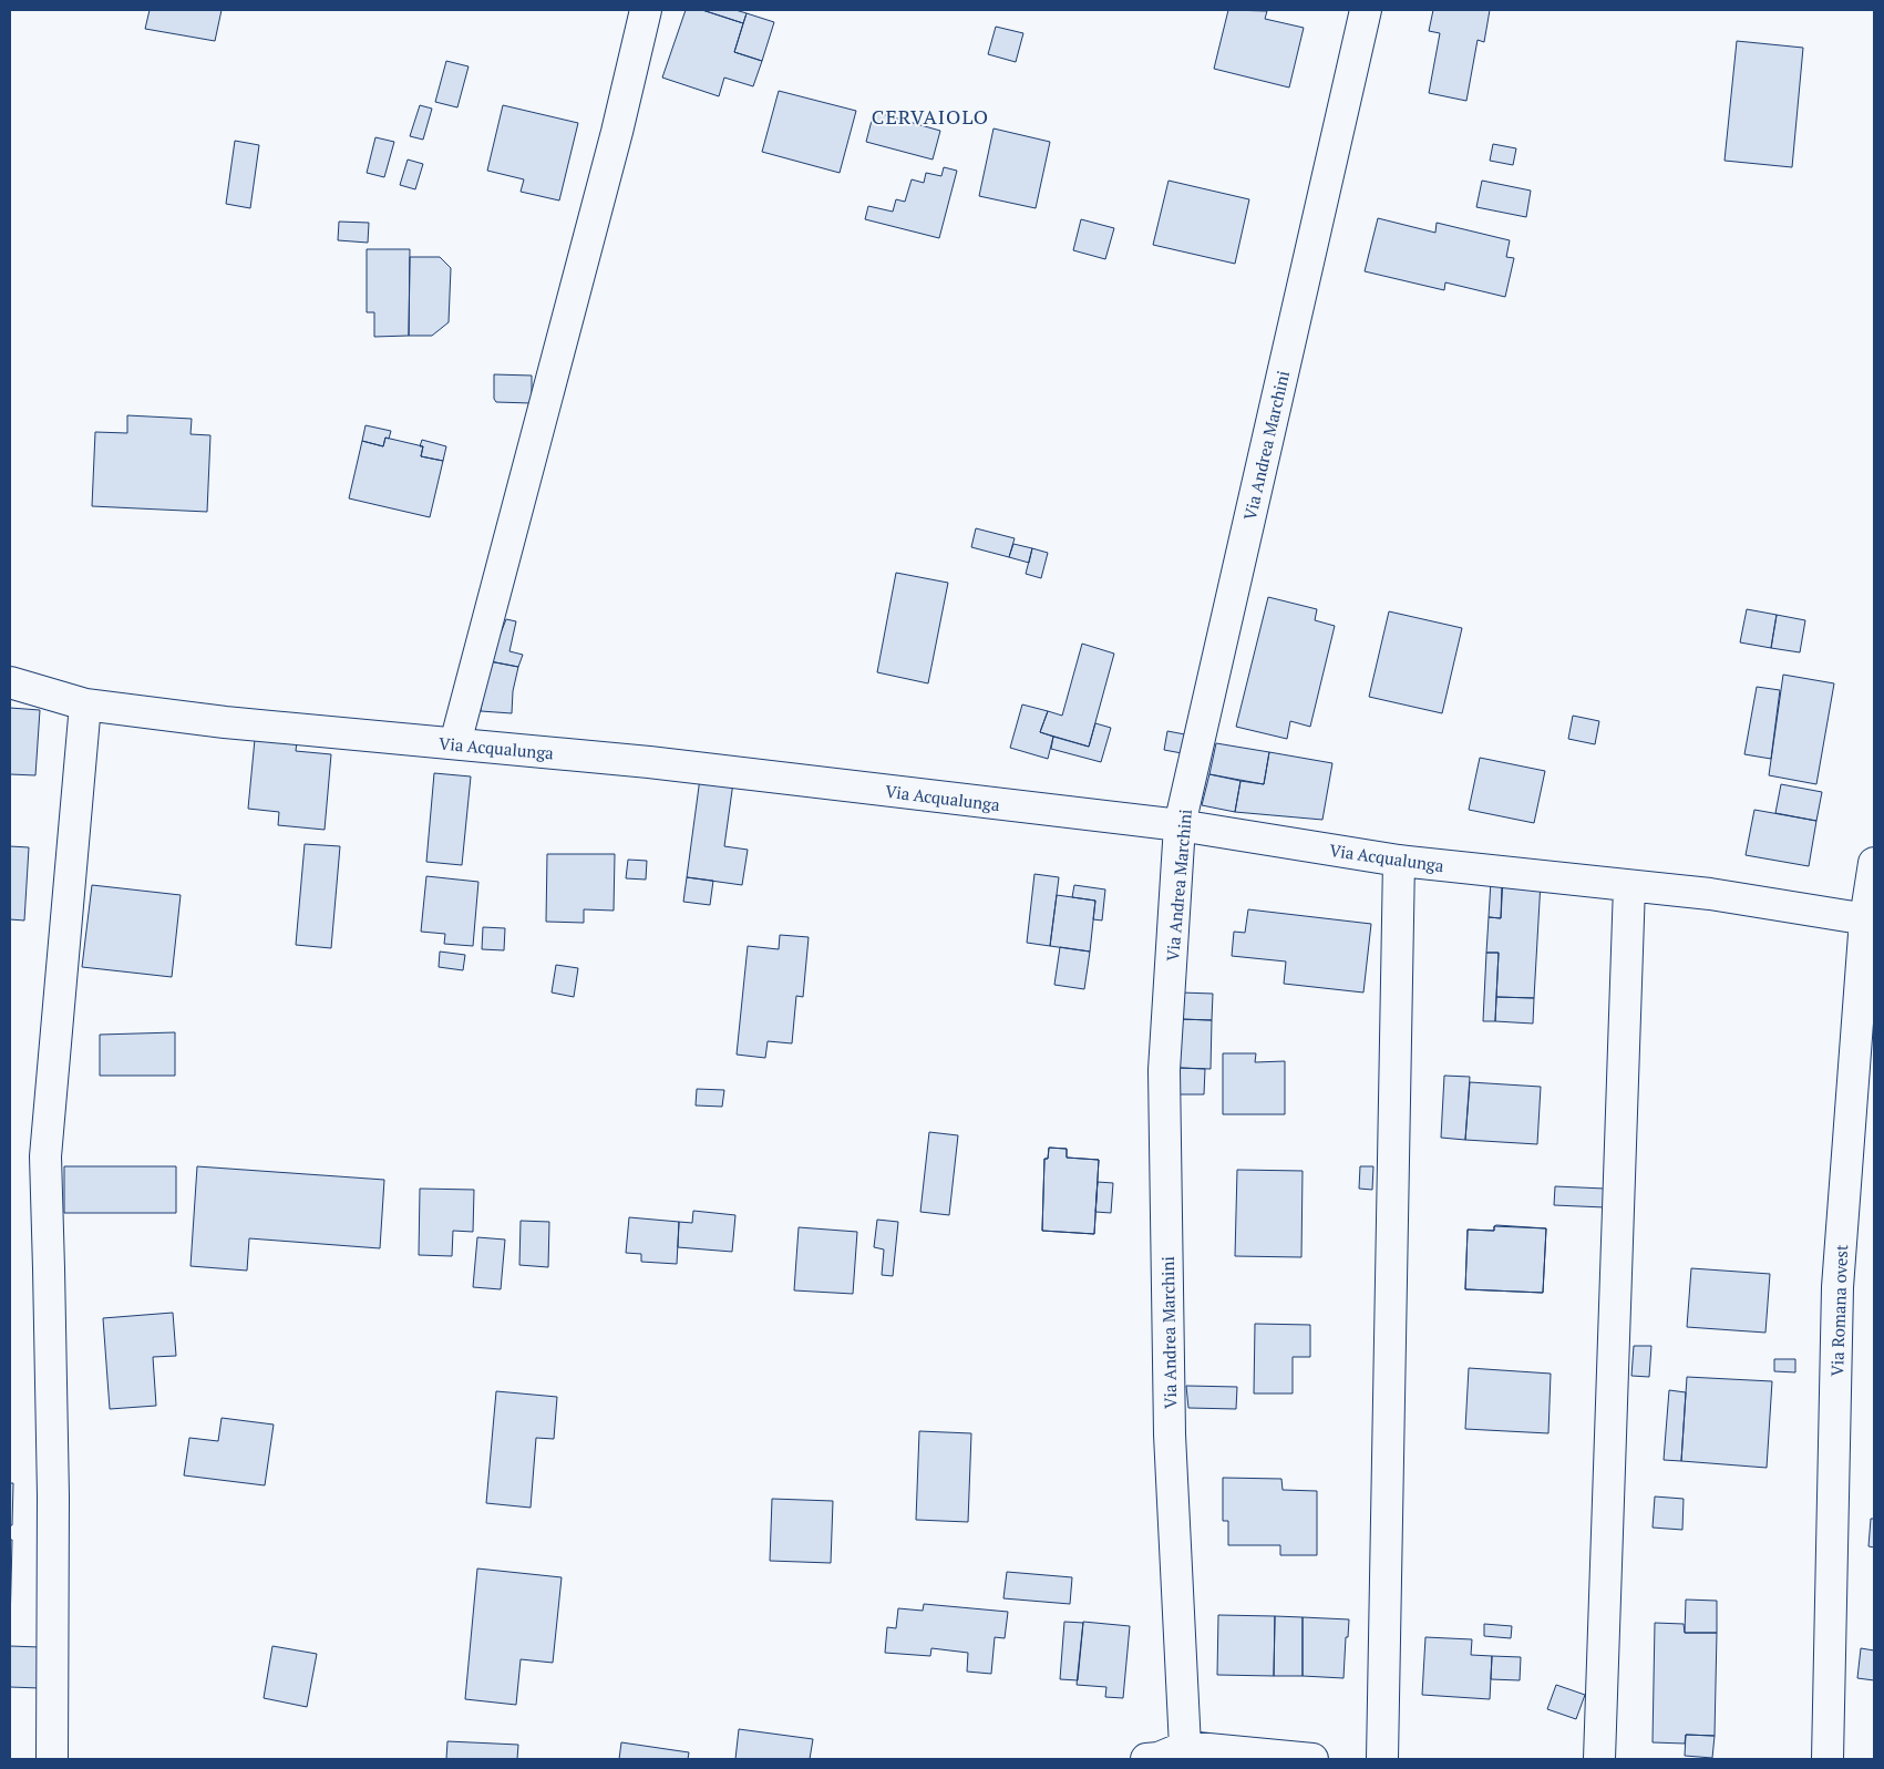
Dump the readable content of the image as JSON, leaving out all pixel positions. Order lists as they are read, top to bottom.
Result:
{
  "streets": {
    "street": ["Via Andrea Marchini", "Via Acqualunga", "Via Romana ovest"]
  },
  "crossings": [
    ["Via Andrea Marchini", "Via Acqualunga"],
    ["Via Acqualunga", "Via Romana ovest"]
  ],
  "districts": ["CERVAIOLO"]
}
